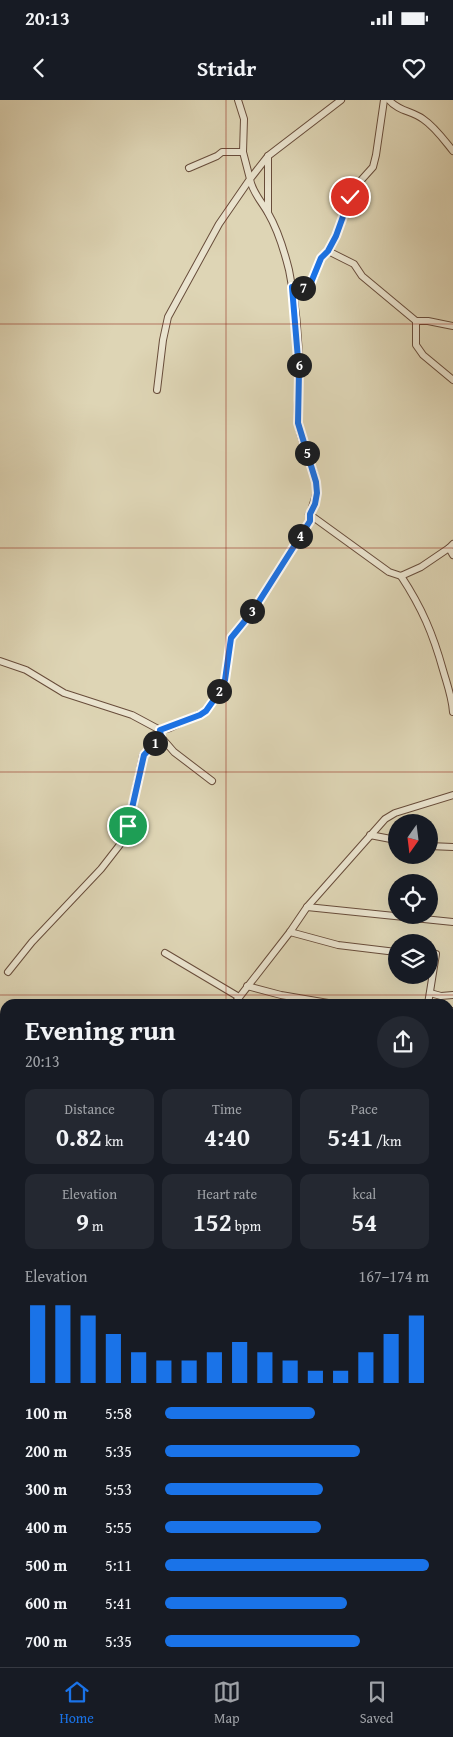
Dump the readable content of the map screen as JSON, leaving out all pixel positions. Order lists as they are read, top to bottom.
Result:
{
  "north": "bottom",
  "page": {
    "status": "20:13",
    "header": "Stridr",
    "pins": [
      "7",
      "6",
      "5",
      "4",
      "3",
      "2",
      "1"
    ],
    "heading": ["Evening run", "20:13"],
    "stats": [
      ["Distance", "0.82 km"],
      ["Time", "4:40"],
      ["Pace", "5:41 /km"],
      ["Elevation", "9 m"],
      ["Heart rate", "152 bpm"],
      ["kcal", "54"]
    ],
    "chart": ["Elevation", "167–174 m"],
    "list": [
      {
        "name": "100 m",
        "note": "5:58"
      },
      {
        "name": "200 m",
        "note": "5:35"
      },
      {
        "name": "300 m",
        "note": "5:53"
      },
      {
        "name": "400 m",
        "note": "5:55"
      },
      {
        "name": "500 m",
        "note": "5:11"
      },
      {
        "name": "600 m",
        "note": "5:41"
      },
      {
        "name": "700 m",
        "note": "5:35"
      }
    ],
    "tabs": ["Home", "Map", "Saved"]
  }
}
